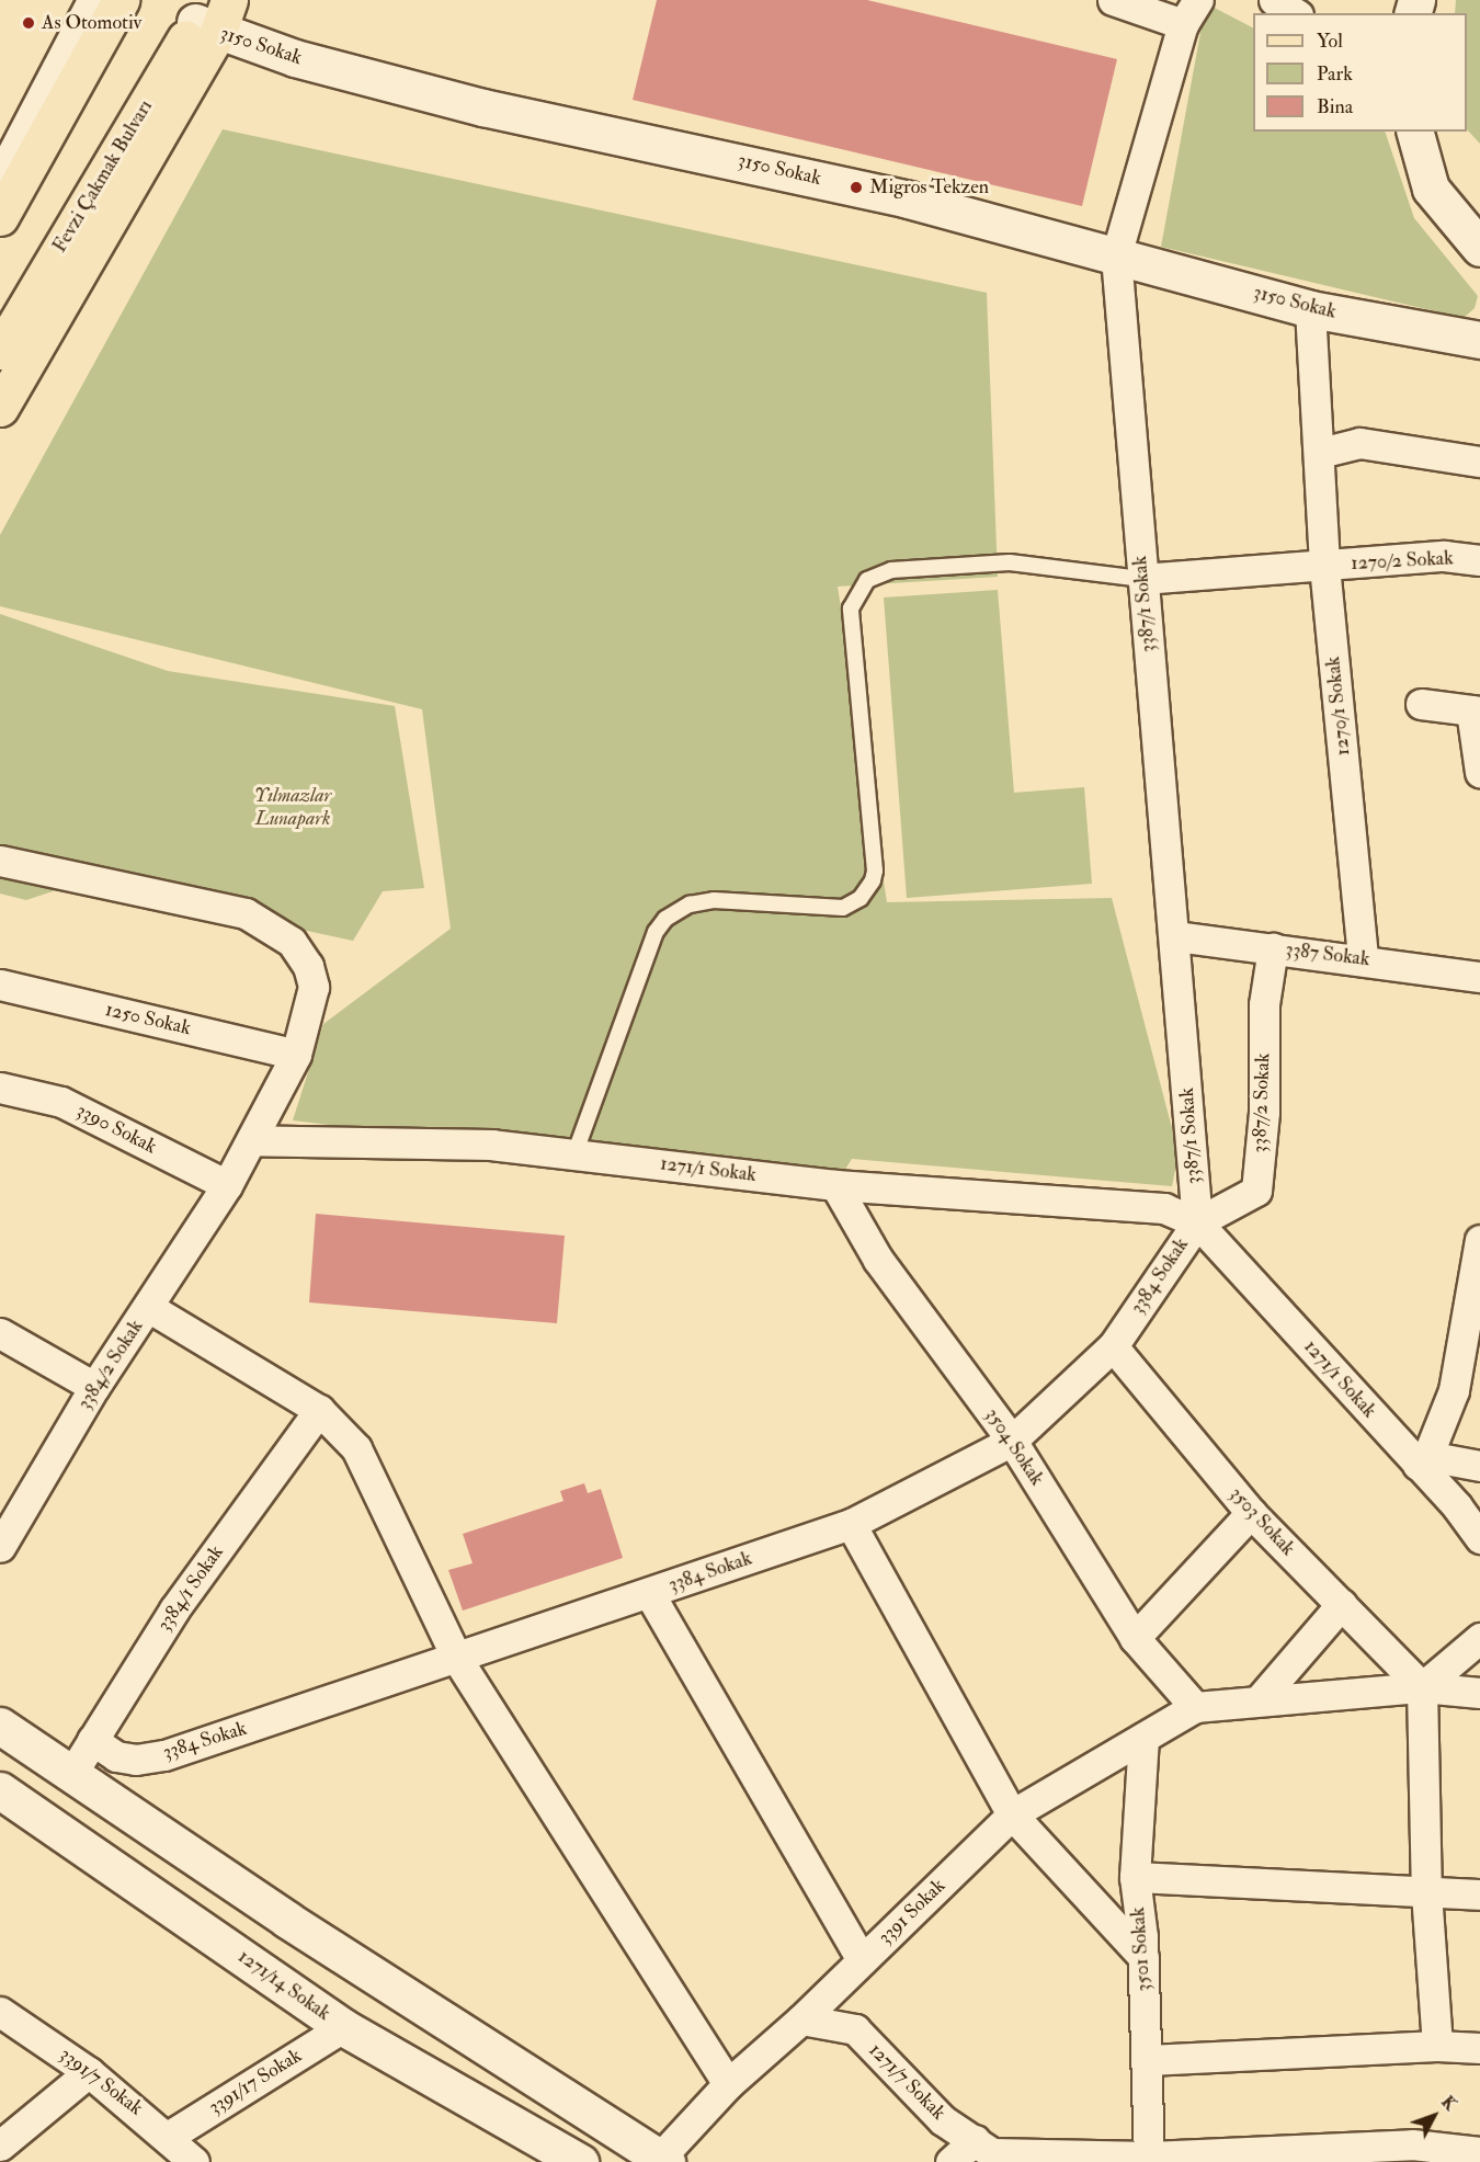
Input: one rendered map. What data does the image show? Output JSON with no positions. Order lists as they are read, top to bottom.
{
  "streets": {
    "main road": ["Fevzi Çakmak Bulvarı"],
    "street": [
      "3150 Sokak",
      "1270/2 Sokak",
      "3387/1 Sokak",
      "1270/1 Sokak",
      "3387 Sokak",
      "1250 Sokak",
      "3387/2 Sokak",
      "3390 Sokak",
      "1271/1 Sokak",
      "3384 Sokak",
      "3384/2 Sokak",
      "3504 Sokak",
      "3503 Sokak",
      "3384/1 Sokak",
      "3391 Sokak",
      "3501 Sokak",
      "1271/14 Sokak",
      "3391/7 Sokak",
      "3391/17 Sokak",
      "1271/7 Sokak"
    ]
  },
  "crossings": [
    ["3150 Sokak", "Fevzi Çakmak Bulvarı"],
    ["3150 Sokak", "3387/1 Sokak"],
    ["3150 Sokak", "1270/1 Sokak"],
    ["1270/2 Sokak", "3387/1 Sokak"],
    ["1270/2 Sokak", "1270/1 Sokak"],
    ["3387/1 Sokak", "3387 Sokak"],
    ["3387/1 Sokak", "3387/2 Sokak"],
    ["3387/1 Sokak", "1271/1 Sokak"],
    ["3387/1 Sokak", "3384 Sokak"],
    ["1270/1 Sokak", "3387 Sokak"],
    ["3387 Sokak", "3387/2 Sokak"],
    ["1250 Sokak", "3384/2 Sokak"],
    ["3387/2 Sokak", "1271/1 Sokak"],
    ["3387/2 Sokak", "3384 Sokak"],
    ["3390 Sokak", "3384/2 Sokak"],
    ["1271/1 Sokak", "3384 Sokak"],
    ["1271/1 Sokak", "3384/2 Sokak"],
    ["1271/1 Sokak", "3504 Sokak"],
    ["3384 Sokak", "3504 Sokak"],
    ["3384 Sokak", "3503 Sokak"],
    ["3384 Sokak", "3384/1 Sokak"],
    ["3504 Sokak", "3391 Sokak"],
    ["3391 Sokak", "3501 Sokak"],
    ["3391 Sokak", "1271/7 Sokak"],
    ["3501 Sokak", "1271/7 Sokak"],
    ["1271/14 Sokak", "3391/17 Sokak"],
    ["3391/7 Sokak", "3391/17 Sokak"]
  ],
  "parks": ["Yılmazlar Lunapark"],
  "places": ["As Otomotiv", "Migros Tekzen"],
  "legend": ["Yol", "Park", "Bina"],
  "north": "top right"
}
